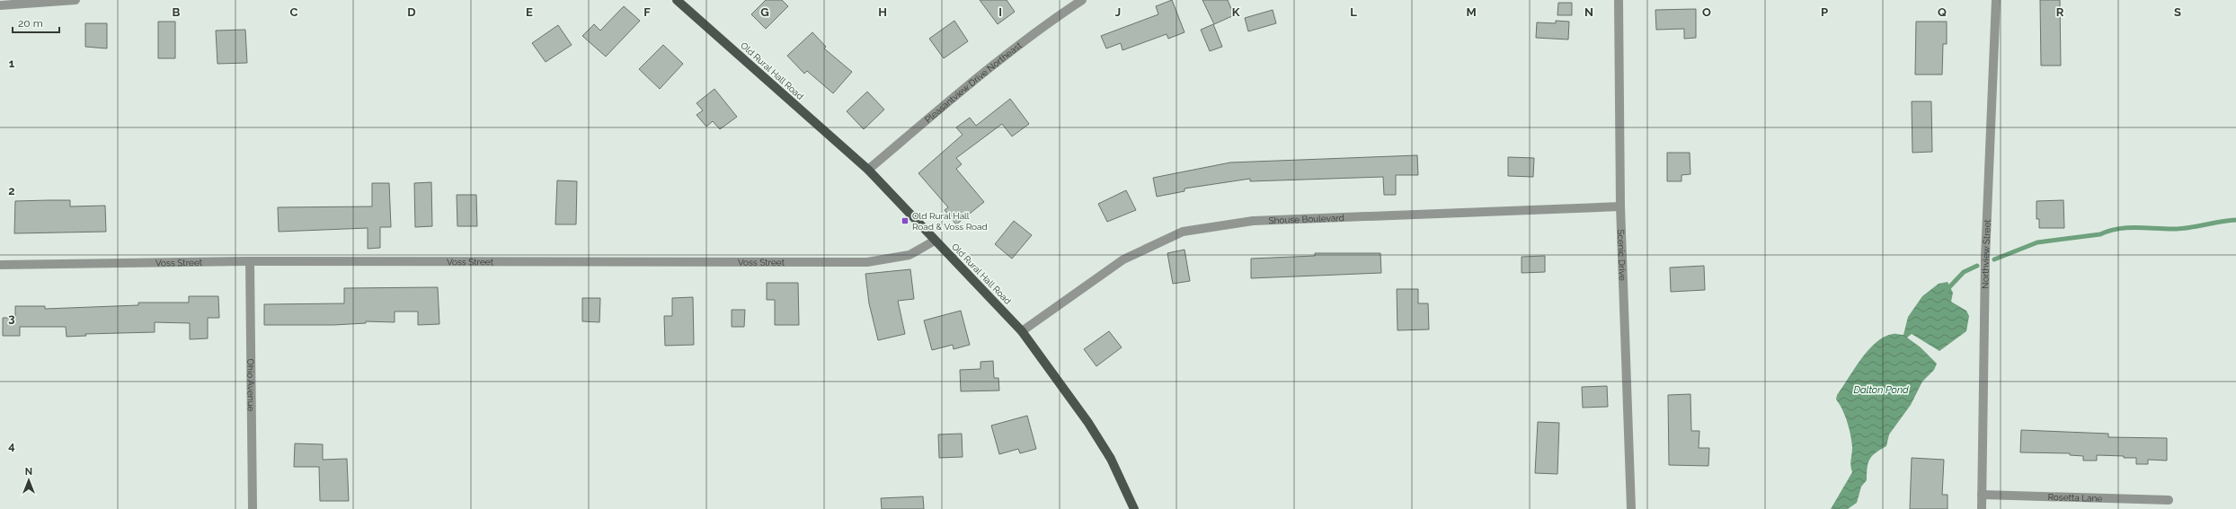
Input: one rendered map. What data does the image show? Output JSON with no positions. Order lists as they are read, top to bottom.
{
  "streets": {
    "main road": ["Old Rural Hall Road"],
    "street": [
      "Pleasantview Drive Northeast",
      "Shouse Boulevard",
      "Northview Street",
      "Scenic Drive",
      "Voss Street",
      "Ohio Avenue",
      "Rosetta Lane"
    ]
  },
  "crossings": [
    ["Old Rural Hall Road", "Pleasantview Drive Northeast"],
    ["Old Rural Hall Road", "Shouse Boulevard"],
    ["Old Rural Hall Road", "Voss Street"],
    ["Shouse Boulevard", "Scenic Drive"],
    ["Northview Street", "Rosetta Lane"],
    ["Voss Street", "Ohio Avenue"]
  ],
  "water": ["Dalton Pond"],
  "places": {
    "transit": ["Old Rural Hall Road & Voss Road"]
  },
  "scale_bar": "20 m",
  "north": "top",
  "grid": {
    "columns": [
      "B",
      "C",
      "D",
      "E",
      "F",
      "G",
      "H",
      "I",
      "J",
      "K",
      "L",
      "M",
      "N",
      "O",
      "P",
      "Q",
      "R",
      "S"
    ],
    "rows": [
      "1",
      "2",
      "3",
      "4"
    ]
  }
}
